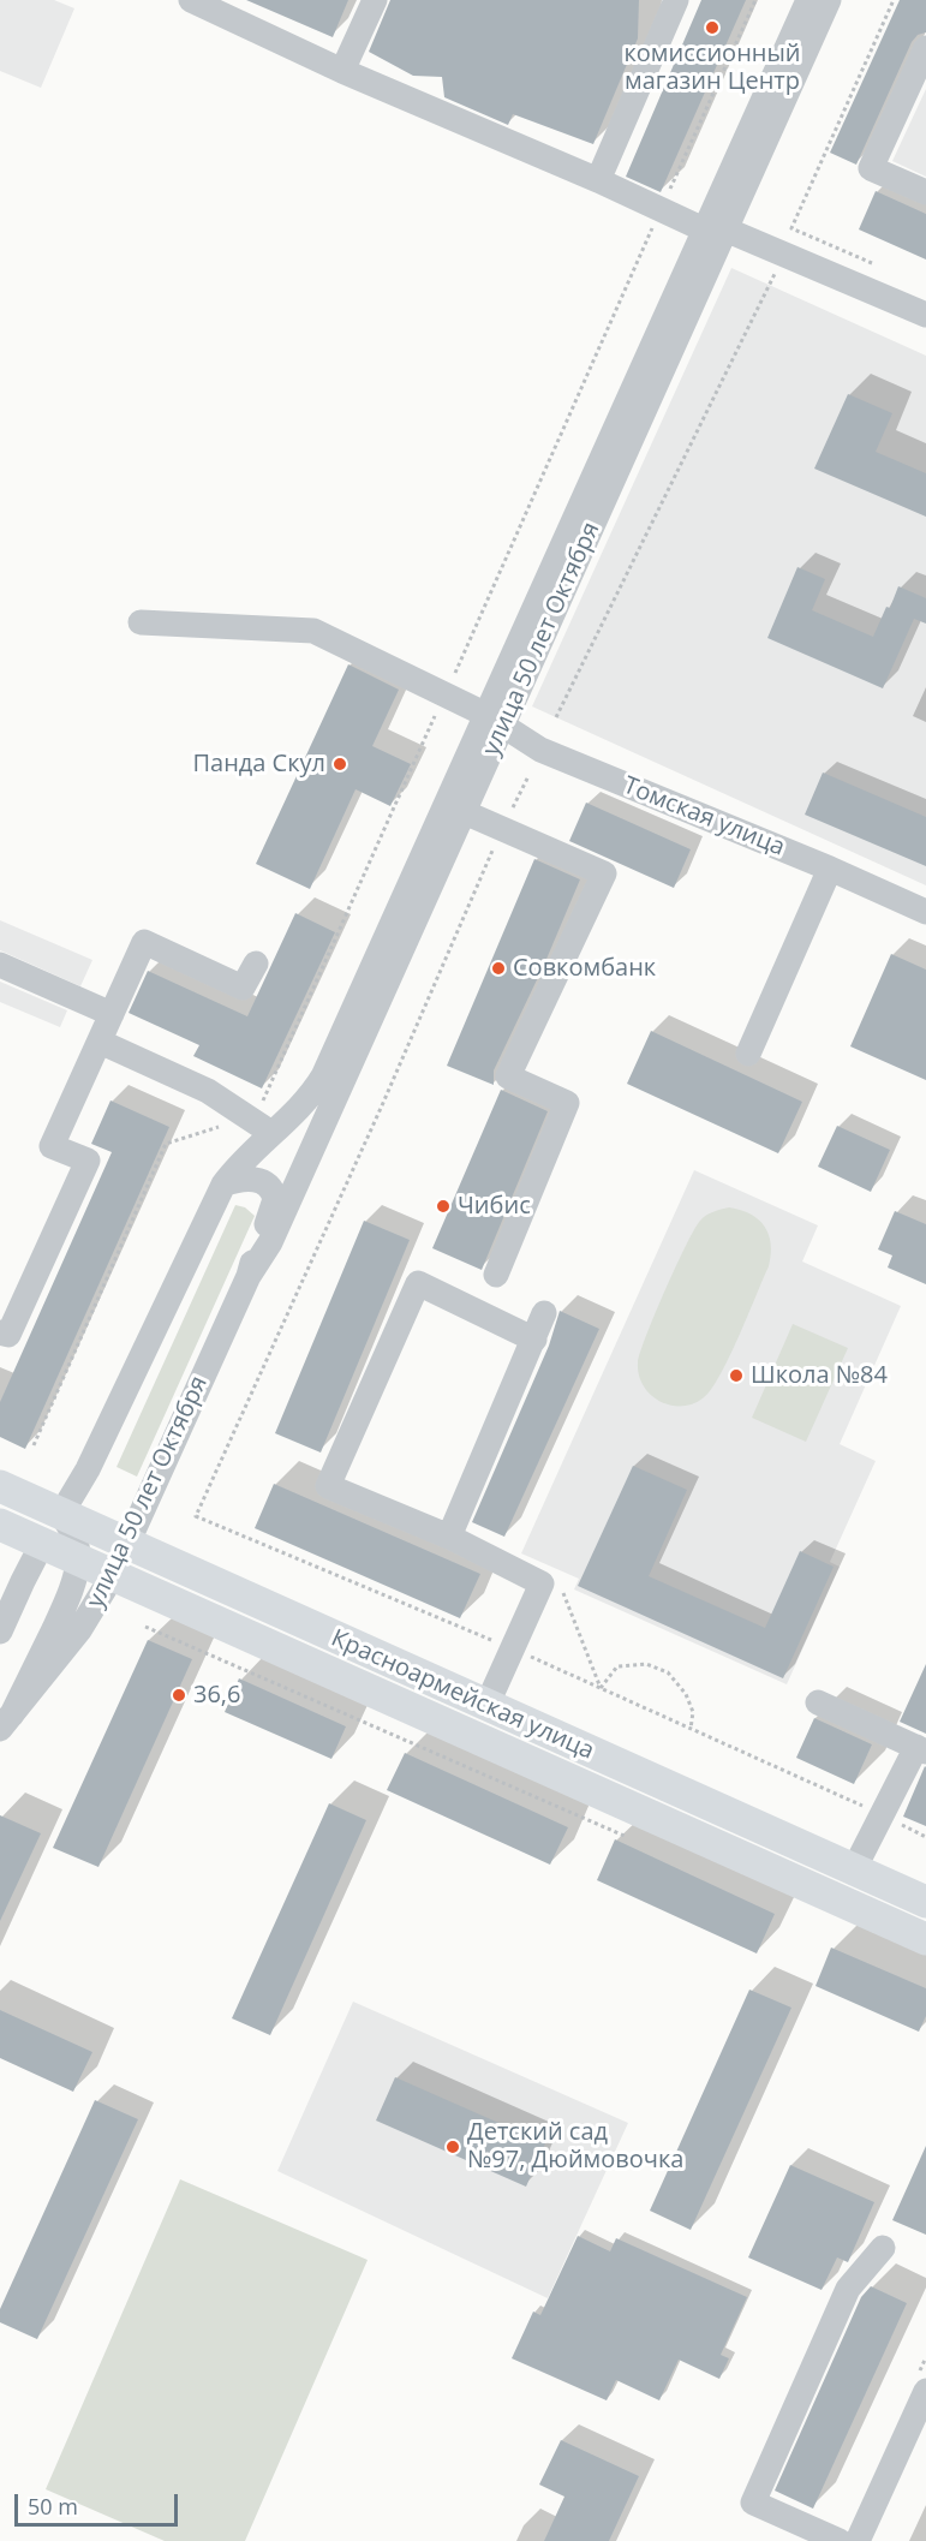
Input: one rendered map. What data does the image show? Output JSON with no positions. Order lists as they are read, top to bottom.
{
  "streets": {
    "main road": ["улица 50 лет Октября", "Красноармейская улица"],
    "street": ["Томская улица"]
  },
  "crossings": [
    ["улица 50 лет Октября", "Томская улица"],
    ["улица 50 лет Октября", "Красноармейская улица"]
  ],
  "places": [
    "комиссионный магазин Центр",
    "Панда Скул",
    "Совкомбанк",
    "Чибис",
    "Школа №84",
    "36,6",
    "Детский сад №97, Дюймовочка"
  ],
  "scale_bar": "50 m"
}
